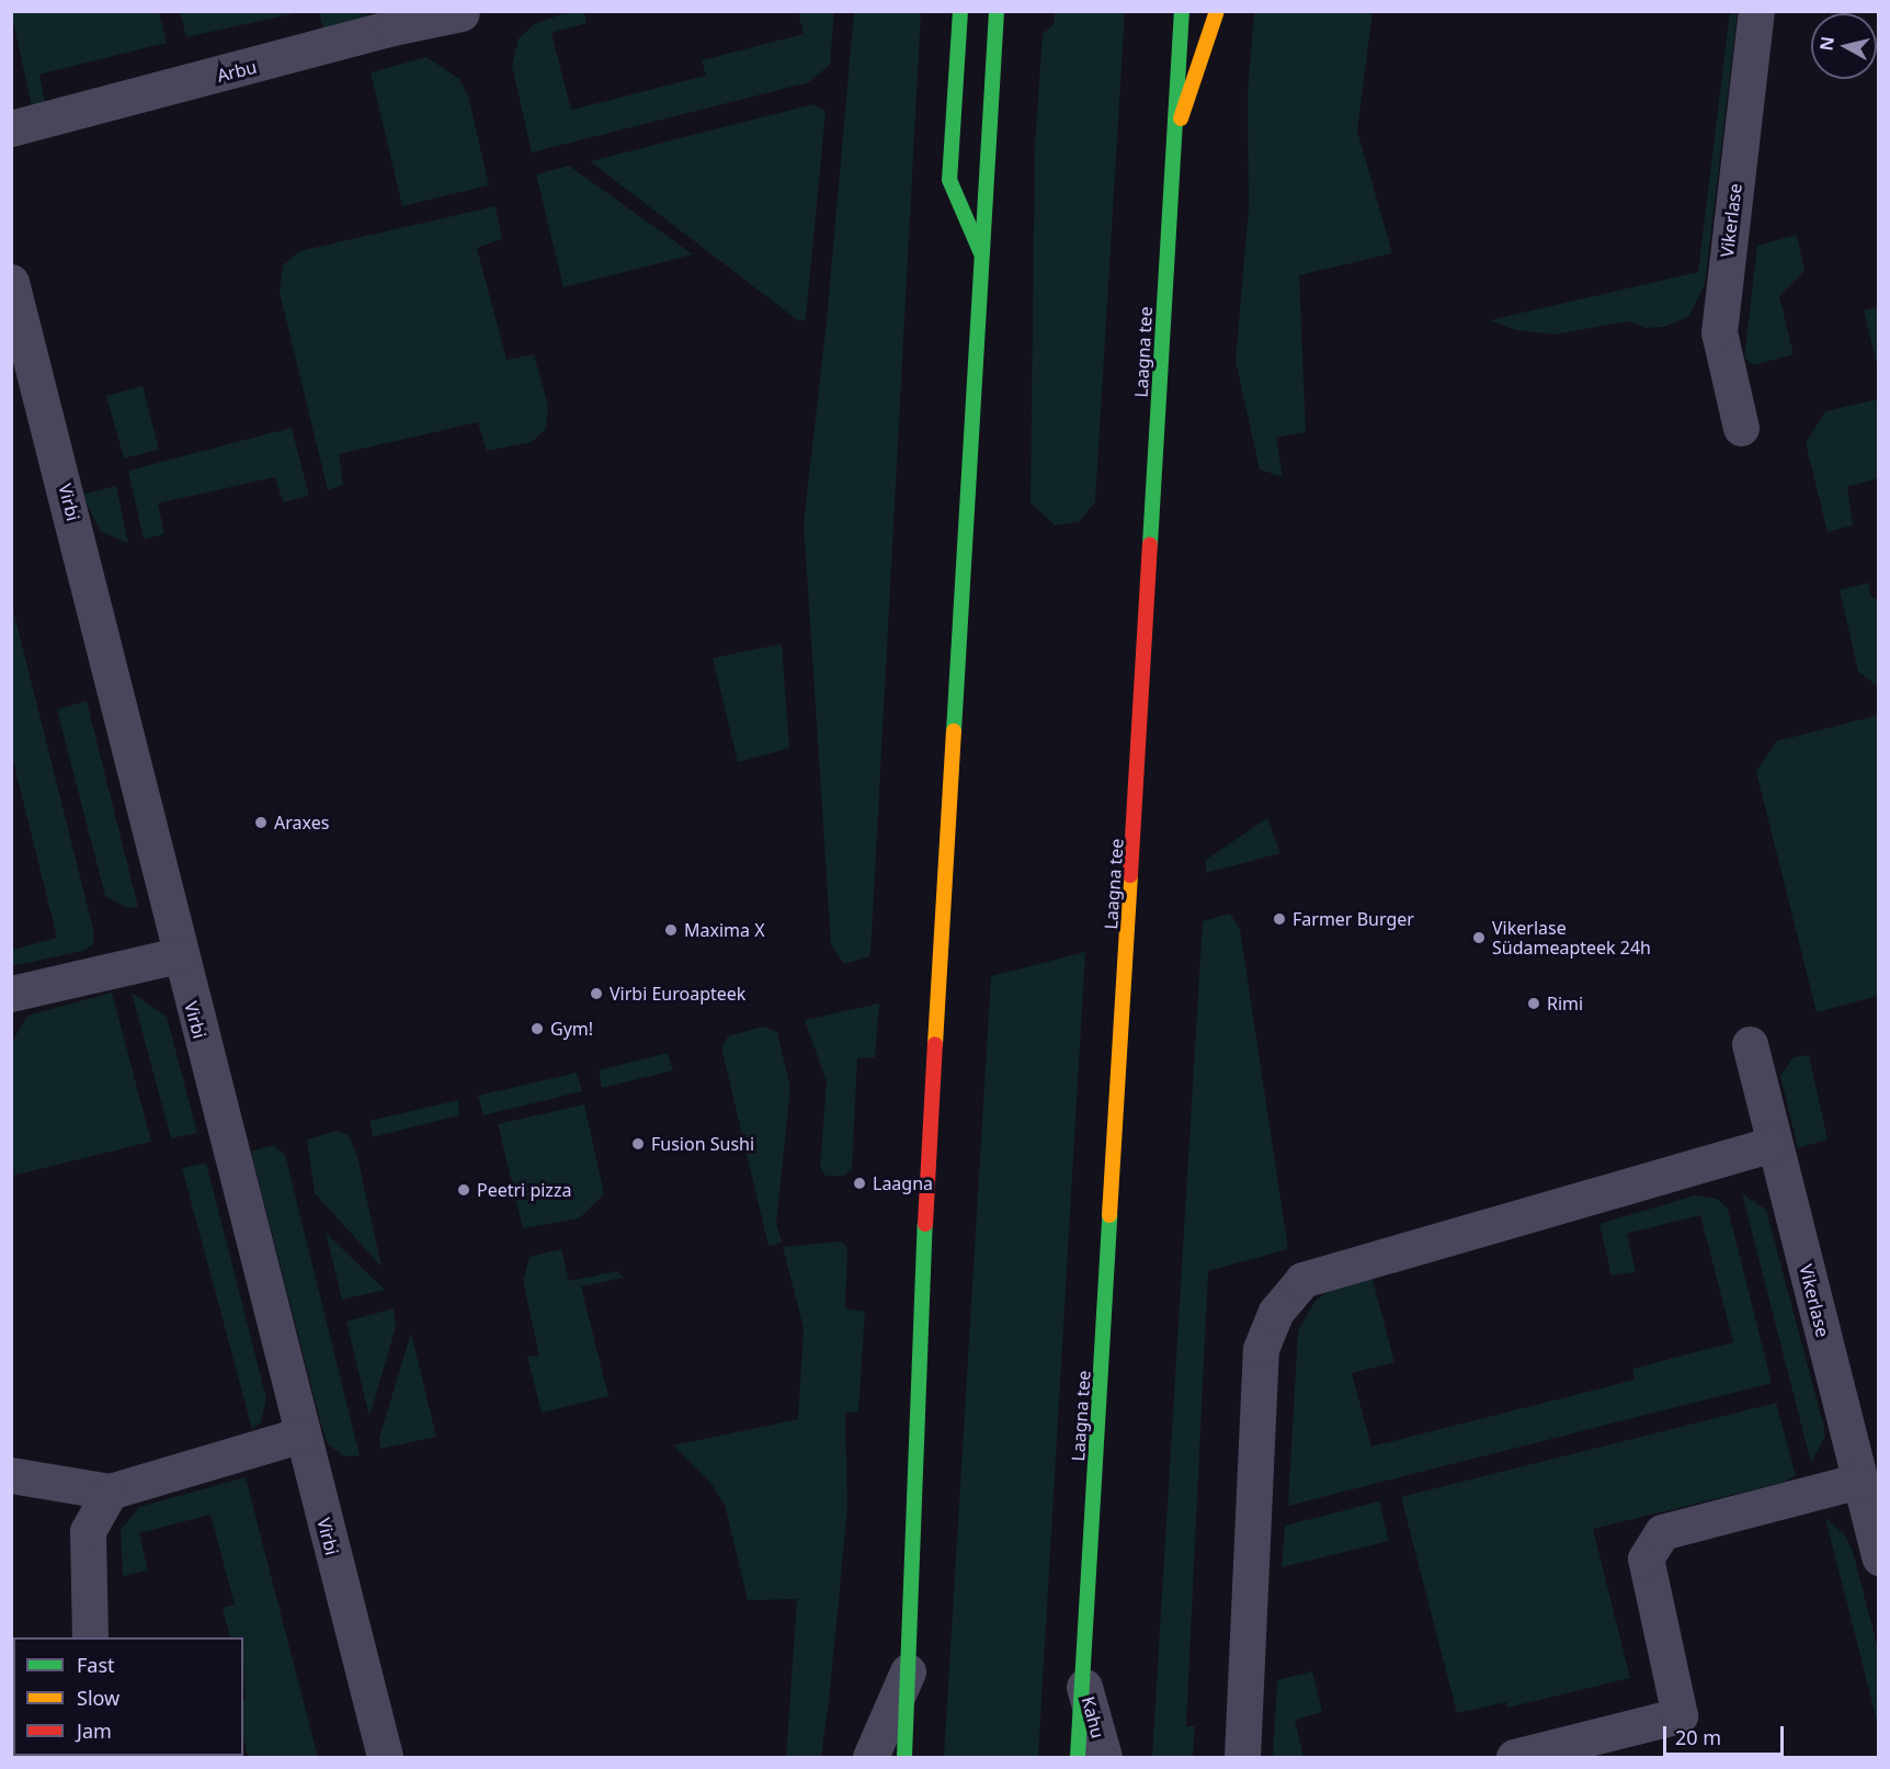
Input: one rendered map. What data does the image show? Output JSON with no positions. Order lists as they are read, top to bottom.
{
  "streets": {
    "main road": ["Laagna tee"],
    "street": [
      "Arbu",
      "Vikerlase",
      "Virbi",
      "Kahu"
    ]
  },
  "crossings": [
    ["Laagna tee", "Kahu"]
  ],
  "places": [
    "Araxes",
    "Farmer Burger",
    "Maxima X",
    "Vikerlase Südameapteek 24h",
    "Virbi Euroapteek",
    "Rimi",
    "Gym!",
    "Fusion Sushi",
    "Laagna",
    "Peetri pizza"
  ],
  "legend": ["Fast", "Slow", "Jam"],
  "scale_bar": "20 m",
  "north": "left"
}
